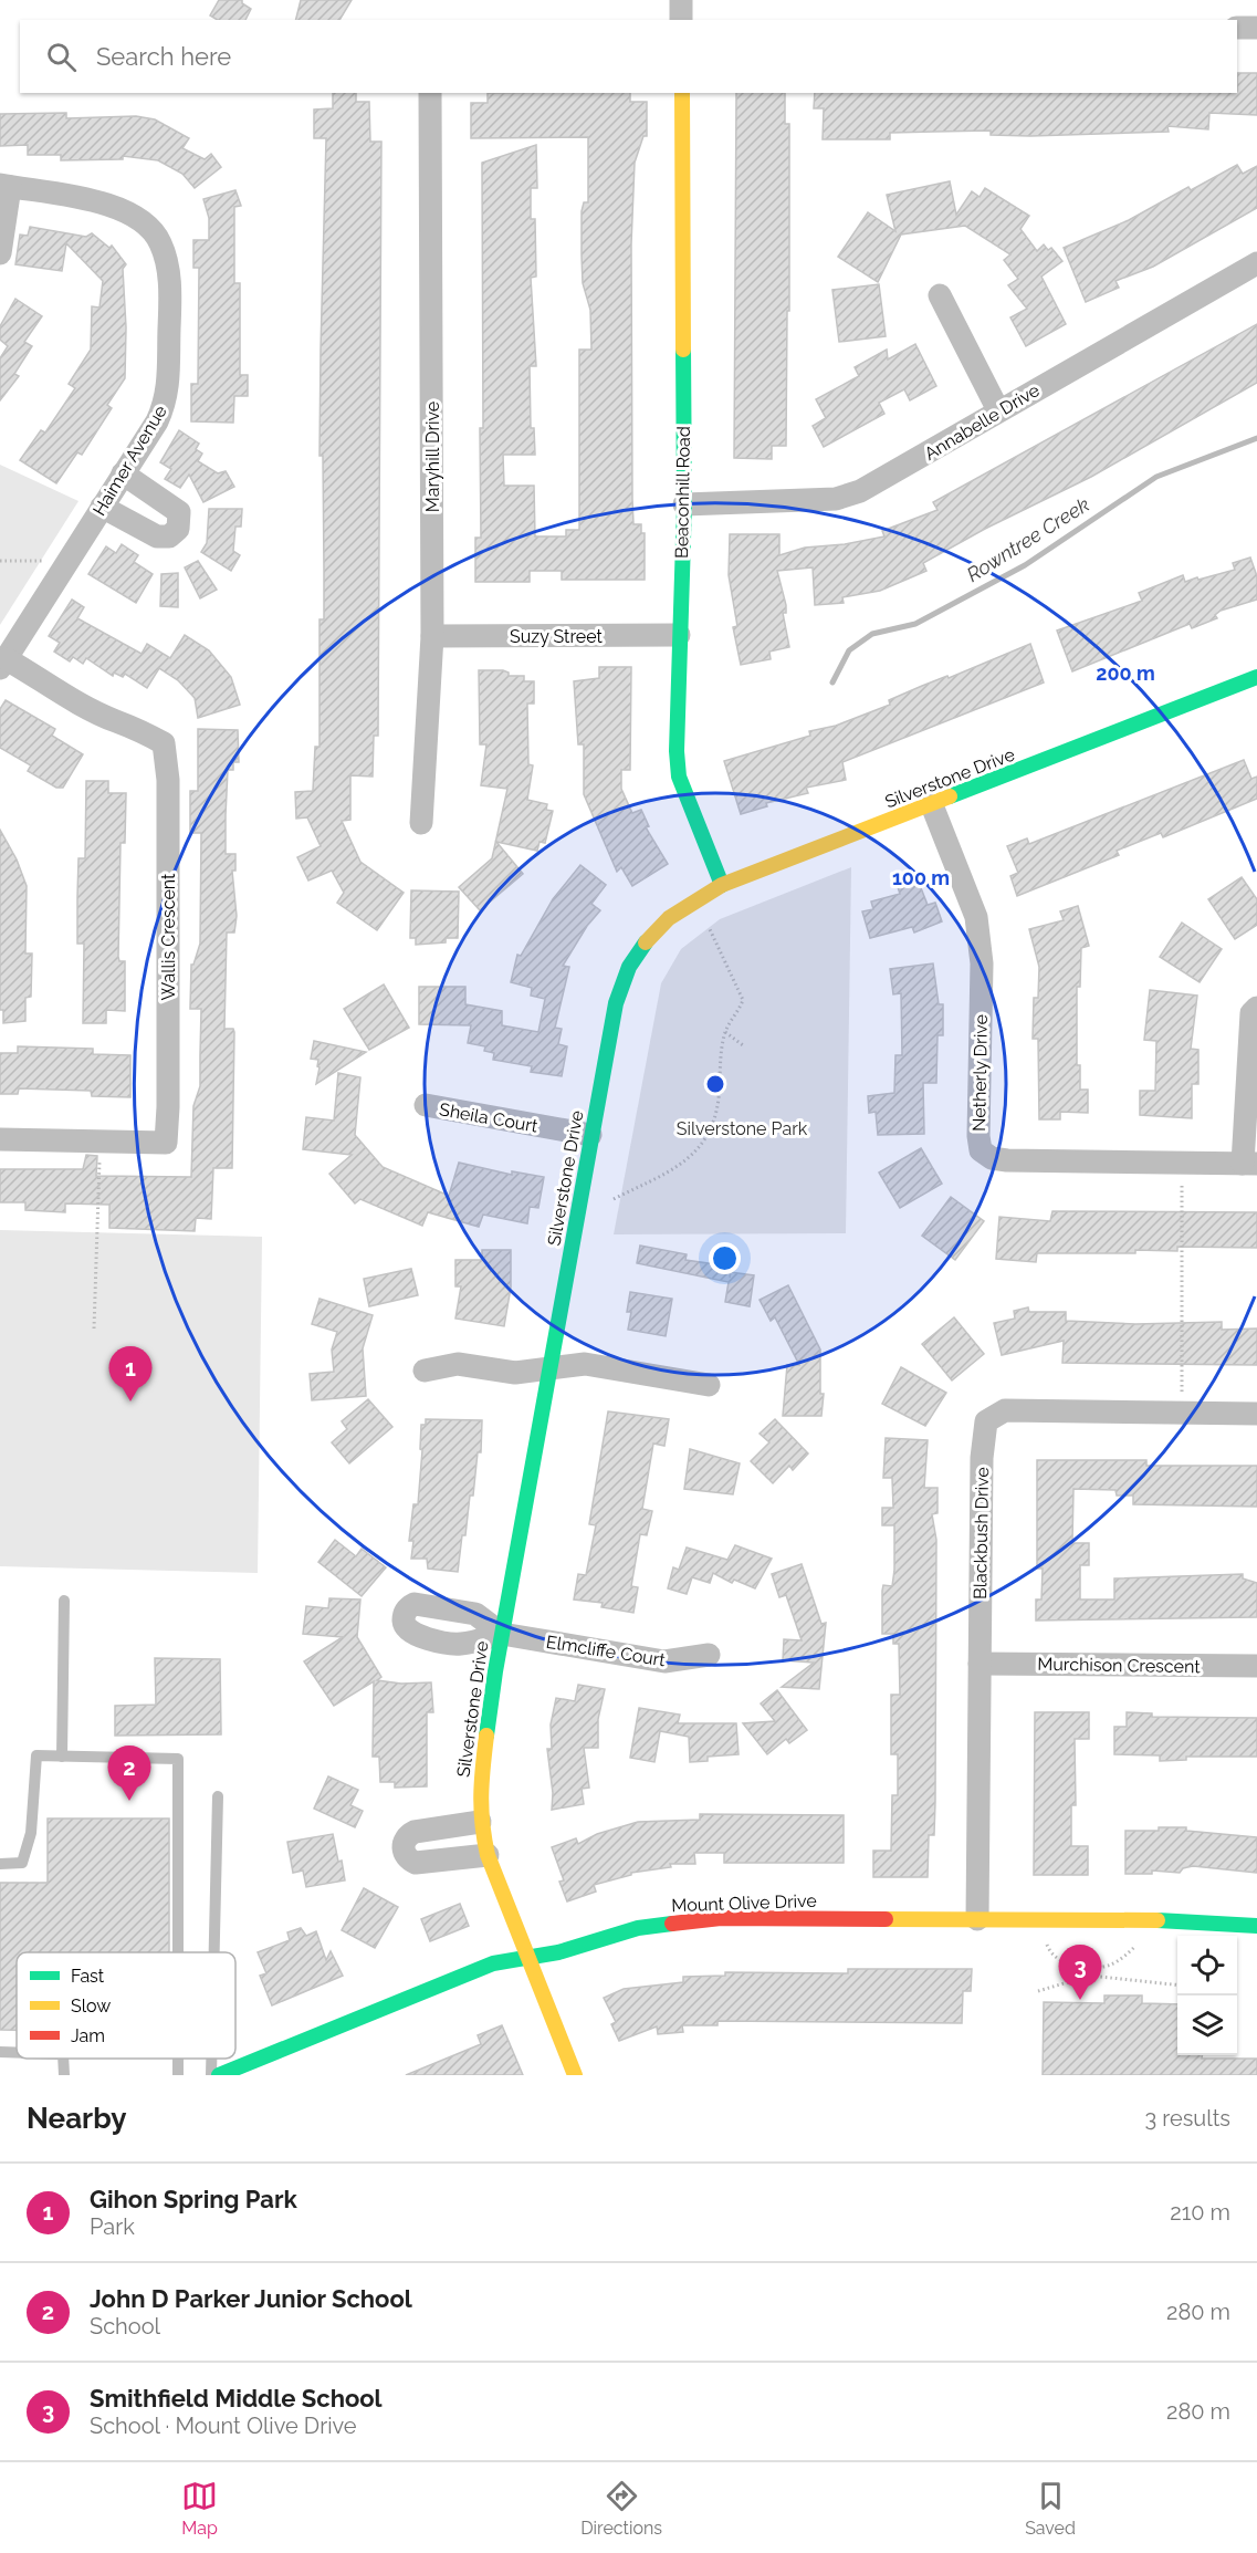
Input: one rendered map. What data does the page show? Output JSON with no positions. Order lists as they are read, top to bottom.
{
  "streets": {
    "street": [
      "Annabelle Drive",
      "Maryhill Drive",
      "Haimer Avenue",
      "Beaconhill Road",
      "Suzy Street",
      "Silverstone Drive",
      "Wallis Crescent",
      "Netherly Drive",
      "Sheila Court",
      "Blackbush Drive",
      "Elmcliffe Court",
      "Murchison Crescent",
      "Mount Olive Drive"
    ]
  },
  "crossings": [
    ["Annabelle Drive", "Beaconhill Road"],
    ["Maryhill Drive", "Suzy Street"],
    ["Haimer Avenue", "Wallis Crescent"],
    ["Beaconhill Road", "Suzy Street"],
    ["Beaconhill Road", "Silverstone Drive"],
    ["Silverstone Drive", "Netherly Drive"],
    ["Silverstone Drive", "Sheila Court"],
    ["Silverstone Drive", "Elmcliffe Court"],
    ["Silverstone Drive", "Mount Olive Drive"],
    ["Blackbush Drive", "Murchison Crescent"],
    ["Blackbush Drive", "Mount Olive Drive"]
  ],
  "water": ["Rowntree Creek"],
  "parks": ["Silverstone Park"],
  "legend": ["Fast", "Slow", "Jam"],
  "page": {
    "search": "Search here",
    "pins": ["1", "2", "3"],
    "heading": ["Nearby", "3 results"],
    "list": [
      {
        "mark": "1",
        "name": "Gihon Spring Park",
        "note": "Park",
        "value": "210 m"
      },
      {
        "mark": "2",
        "name": "John D Parker Junior School",
        "note": "School",
        "value": "280 m"
      },
      {
        "mark": "3",
        "name": "Smithfield Middle School",
        "note": "School · Mount Olive Drive",
        "value": "280 m"
      }
    ],
    "nav": ["Map", "Directions", "Saved"]
  },
  "rings": ["200 m", "100 m"]
}
